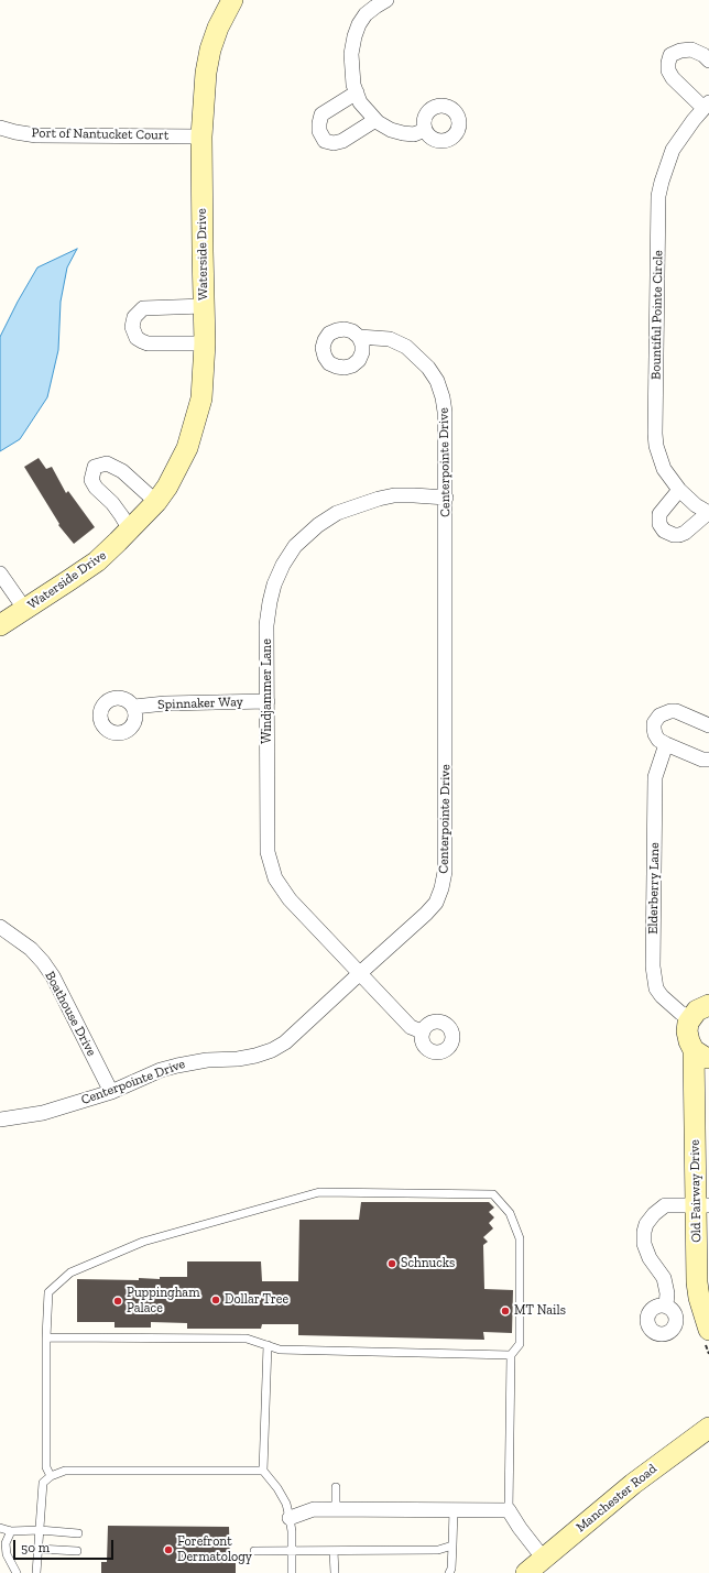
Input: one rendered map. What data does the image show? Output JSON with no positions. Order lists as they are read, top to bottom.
{
  "streets": {
    "street": [
      "Port of Nantucket Court",
      "Waterside Drive",
      "Bountiful Pointe Circle",
      "Centerpointe Drive",
      "Windjammer Lane",
      "Spinnaker Way",
      "Elderberry Lane",
      "Boathouse Drive",
      "Old Fairway Drive",
      "Manchester Road"
    ]
  },
  "crossings": [
    ["Port of Nantucket Court", "Waterside Drive"],
    ["Centerpointe Drive", "Windjammer Lane"],
    ["Centerpointe Drive", "Boathouse Drive"],
    ["Windjammer Lane", "Spinnaker Way"],
    ["Elderberry Lane", "Old Fairway Drive"]
  ],
  "places": [
    "Schnucks",
    "Dollar Tree",
    "Puppingham Palace",
    "MT Nails",
    "Forefront Dermatology"
  ],
  "scale_bar": "50 m"
}
